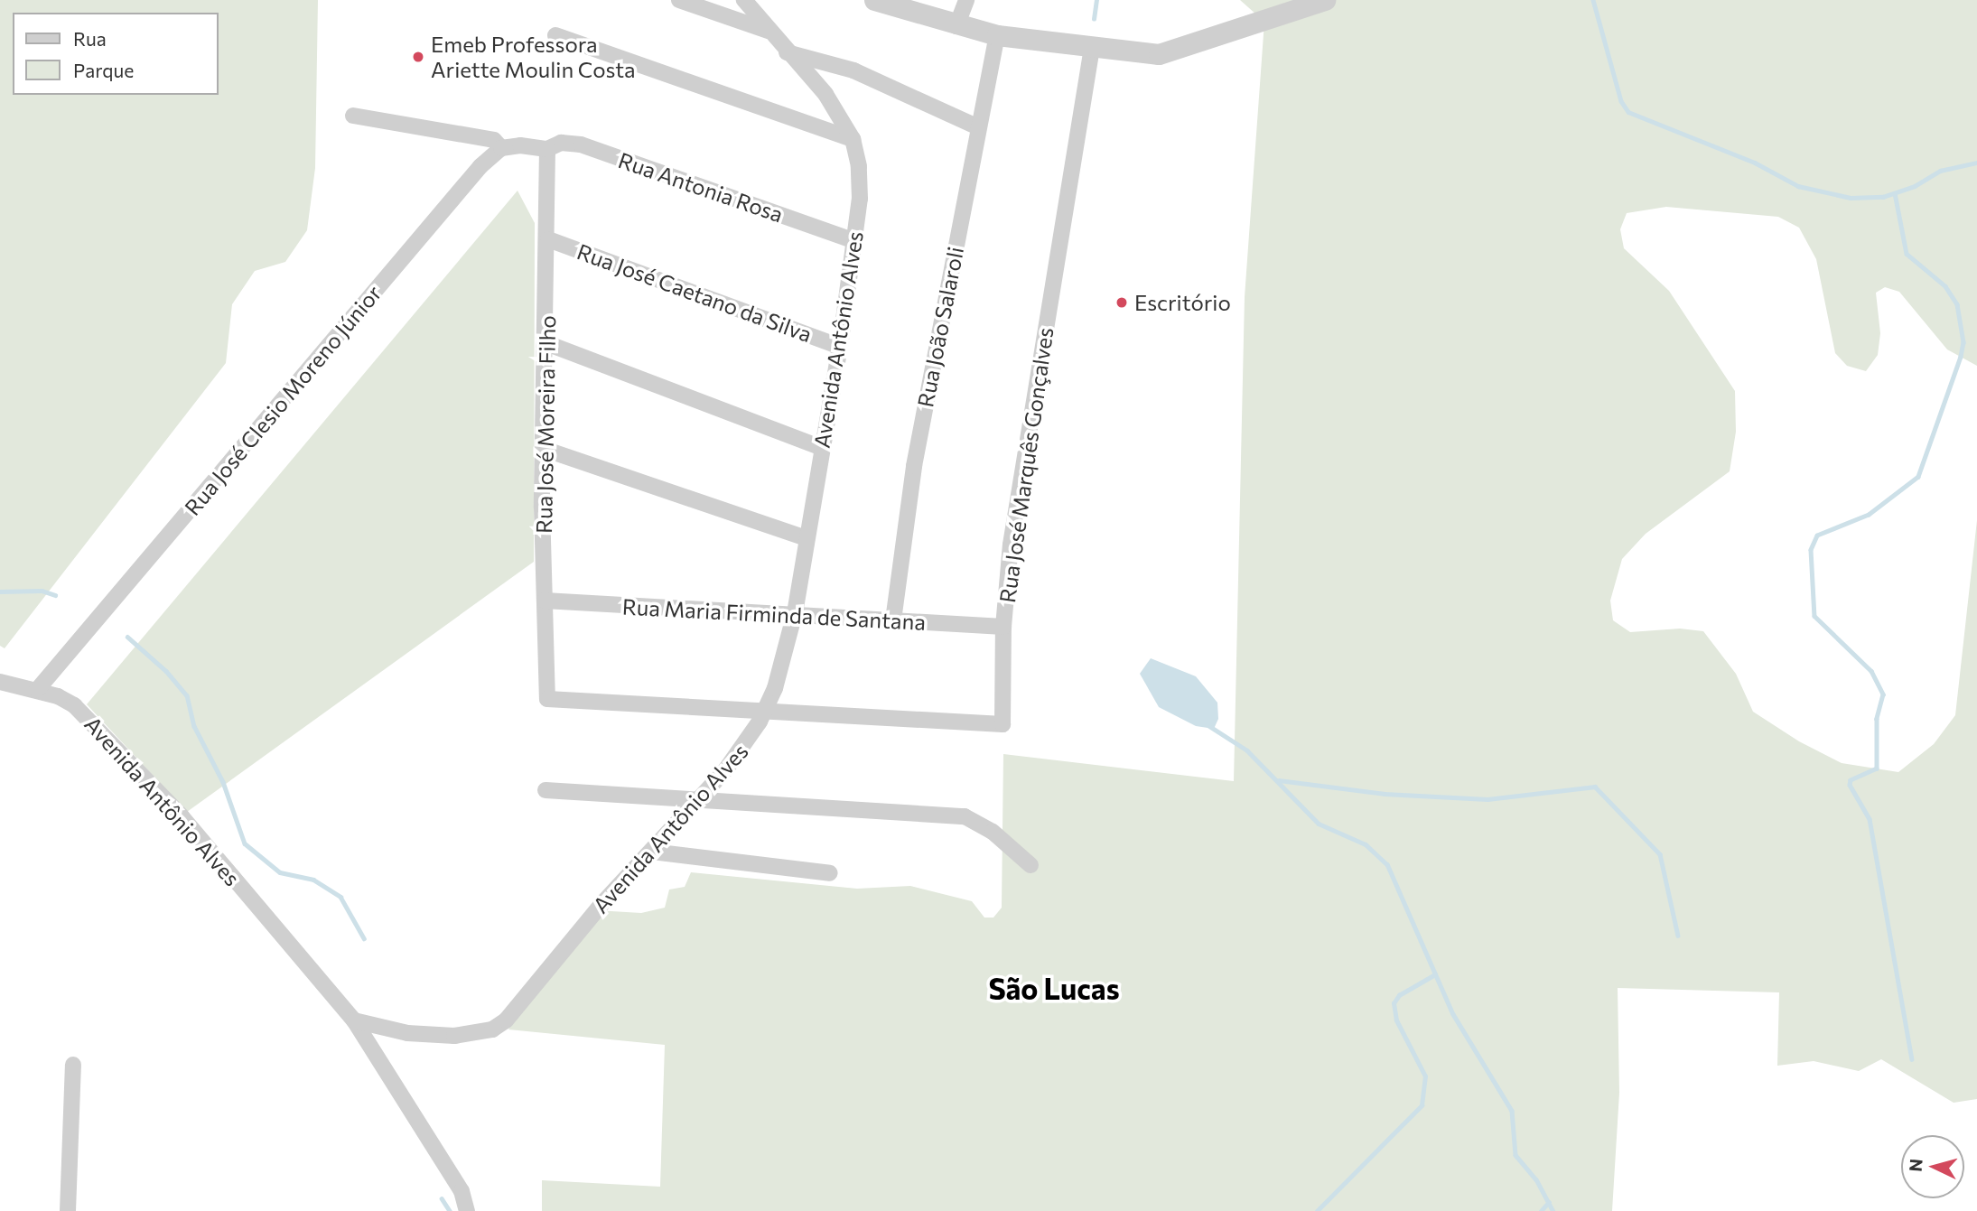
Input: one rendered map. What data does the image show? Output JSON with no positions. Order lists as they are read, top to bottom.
{
  "streets": {
    "street": [
      "Rua Antonia Rosa",
      "Rua José Caetano da Silva",
      "Rua João Salaroli",
      "Avenida Antônio Alves",
      "Rua José Clesio Moreno Júnior",
      "Rua José Moreira Filho",
      "Rua José Marquês Gonçalves",
      "Rua Maria Firminda de Santana"
    ]
  },
  "crossings": [
    ["Rua Antonia Rosa", "Avenida Antônio Alves"],
    ["Rua Antonia Rosa", "Rua José Moreira Filho"],
    ["Rua José Caetano da Silva", "Avenida Antônio Alves"],
    ["Rua José Caetano da Silva", "Rua José Moreira Filho"],
    ["Rua João Salaroli", "Rua Maria Firminda de Santana"],
    ["Avenida Antônio Alves", "Rua José Clesio Moreno Júnior"],
    ["Avenida Antônio Alves", "Rua José Moreira Filho"],
    ["Avenida Antônio Alves", "Rua José Marquês Gonçalves"],
    ["Avenida Antônio Alves", "Rua Maria Firminda de Santana"],
    ["Rua José Moreira Filho", "Rua José Marquês Gonçalves"],
    ["Rua José Moreira Filho", "Rua Maria Firminda de Santana"],
    ["Rua José Marquês Gonçalves", "Rua Maria Firminda de Santana"]
  ],
  "districts": ["São Lucas"],
  "places": ["Emeb Professora Ariette Moulin Costa", "Escritório"],
  "legend": ["Rua", "Parque"],
  "north": "left"
}
